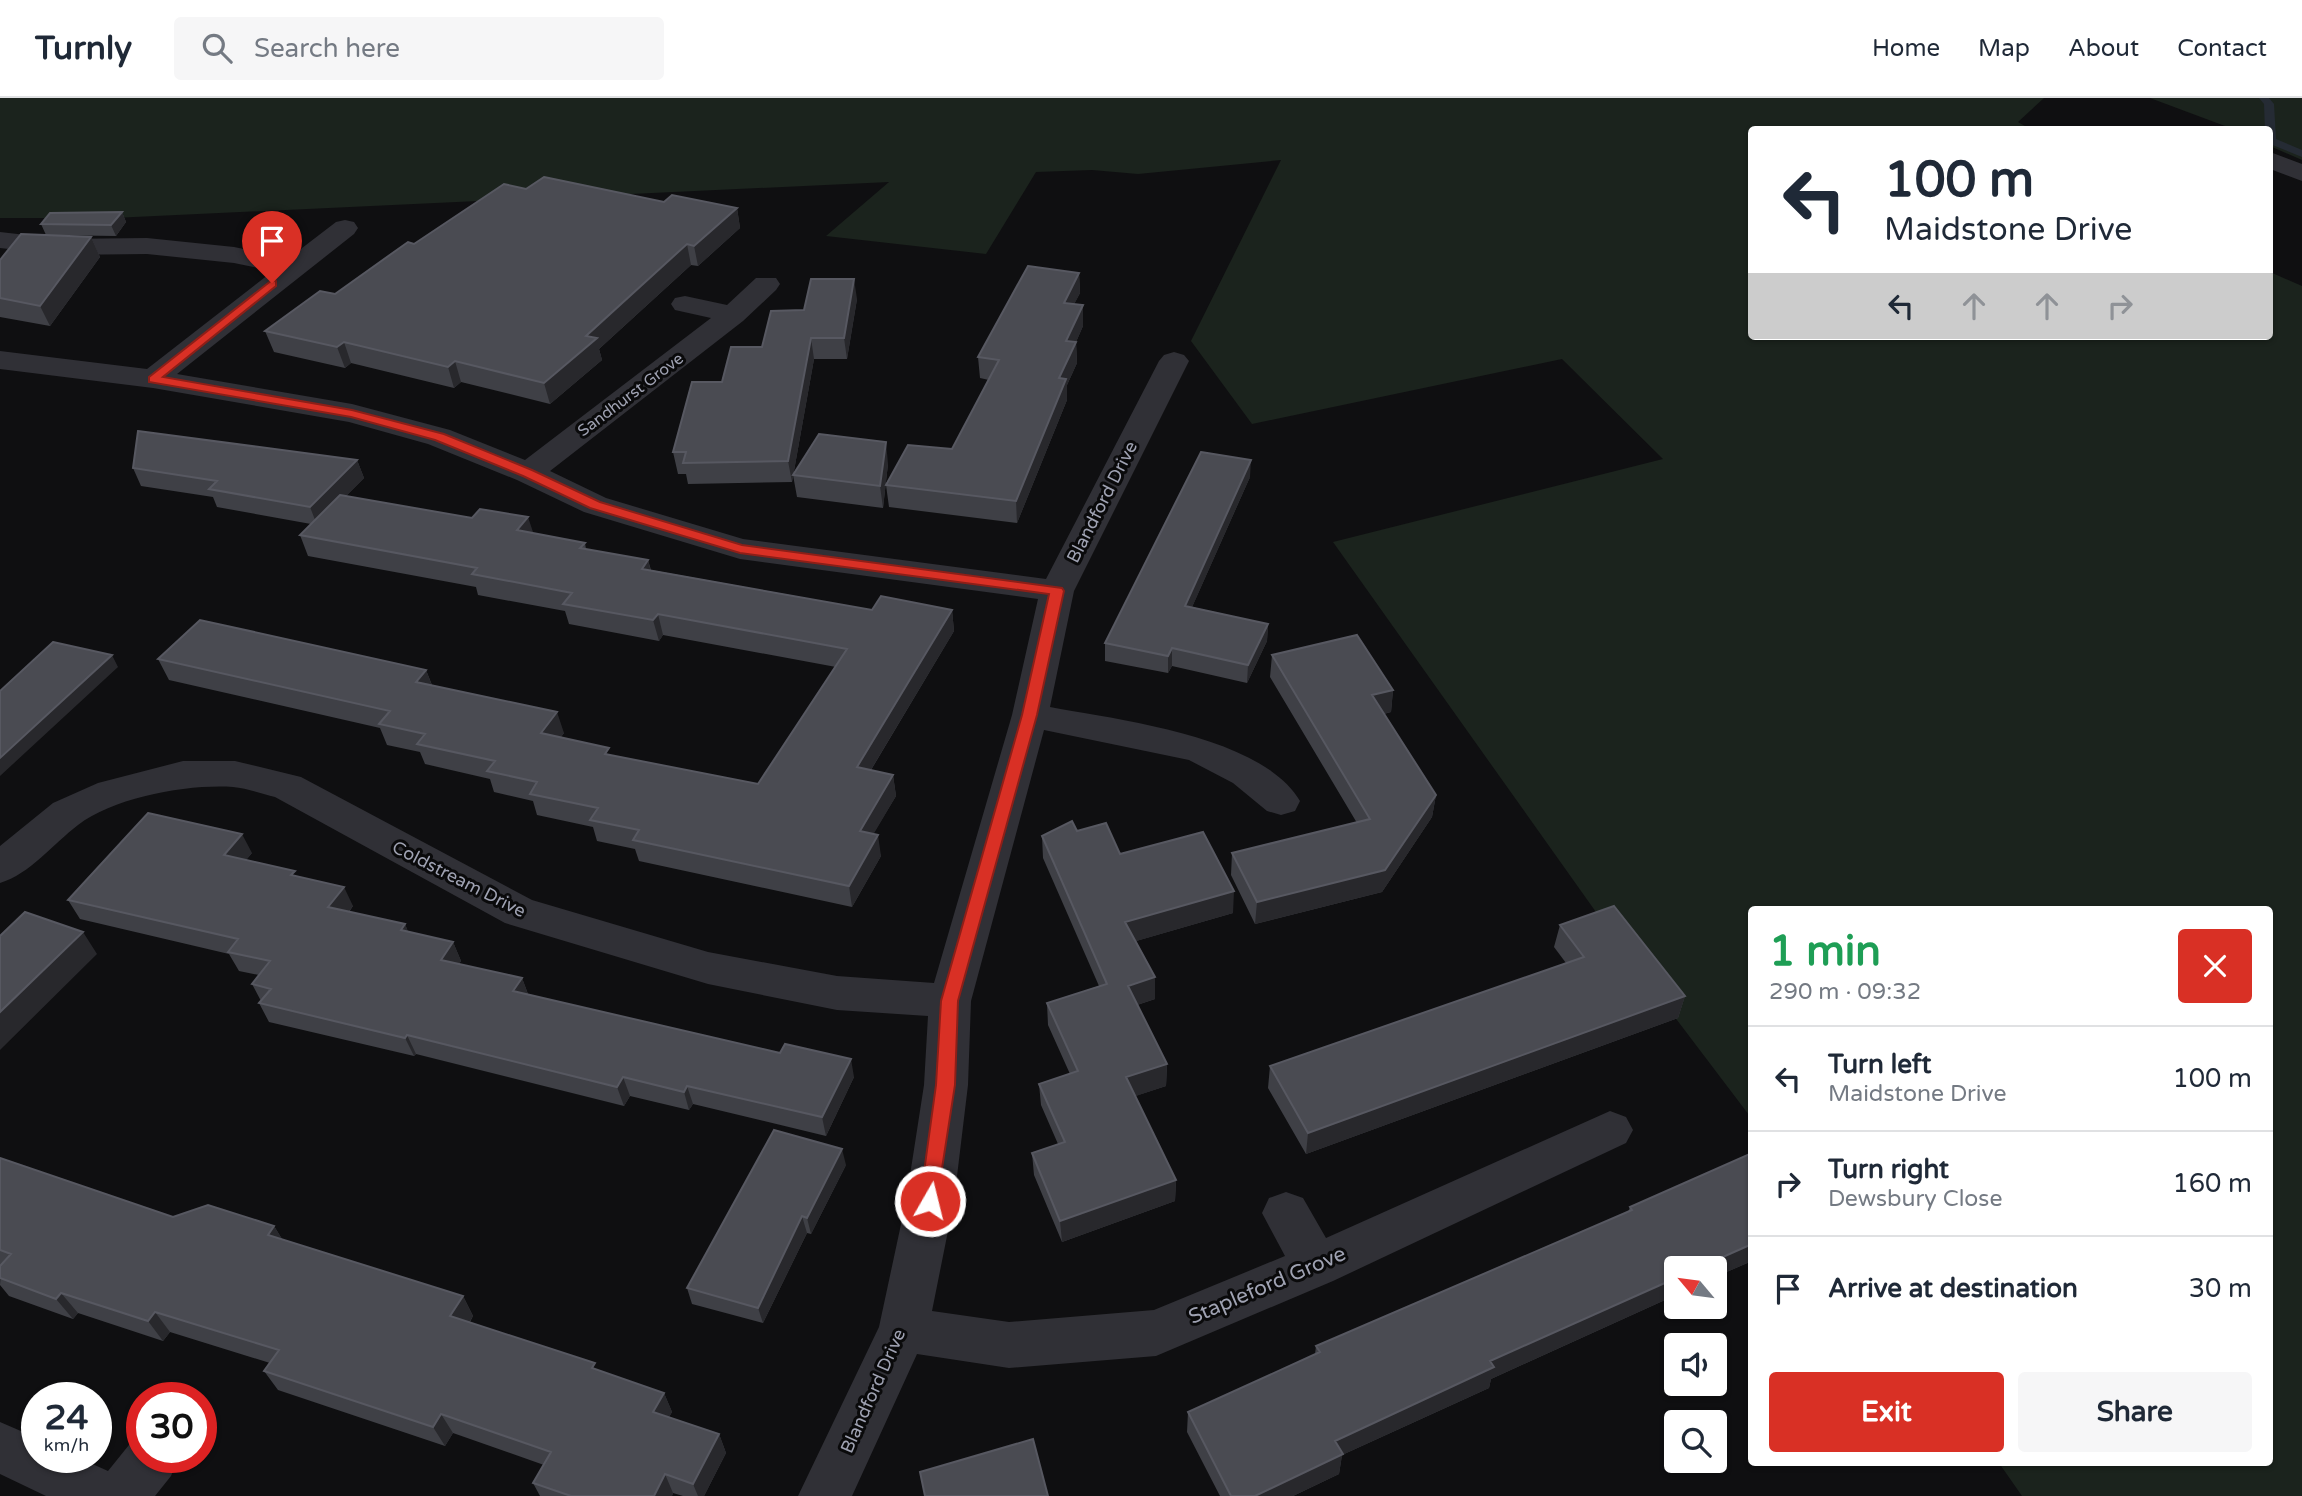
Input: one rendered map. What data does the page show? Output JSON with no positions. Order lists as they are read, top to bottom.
{
  "streets": {
    "street": [
      "Sandhurst Grove",
      "Blandford Drive",
      "Coldstream Drive",
      "Stapleford Grove"
    ]
  },
  "crossings": [
    ["Blandford Drive", "Coldstream Drive"],
    ["Blandford Drive", "Stapleford Grove"]
  ],
  "north": "top left",
  "page": {
    "header": "Turnly",
    "search": "Search here",
    "nav": [
      "Home",
      "Map",
      "About",
      "Contact"
    ],
    "turn": ["100 m", "Maidstone Drive"],
    "heading": ["1 min", "290 m · 09:32"],
    "list": [
      {
        "name": "Turn left",
        "note": "Maidstone Drive",
        "value": "100 m"
      },
      {
        "name": "Turn right",
        "note": "Dewsbury Close",
        "value": "160 m"
      },
      {
        "name": "Arrive at destination",
        "value": "30 m"
      }
    ],
    "buttons": ["Exit", "Share"],
    "speed": "24 km/h",
    "limit": "30"
  }
}
